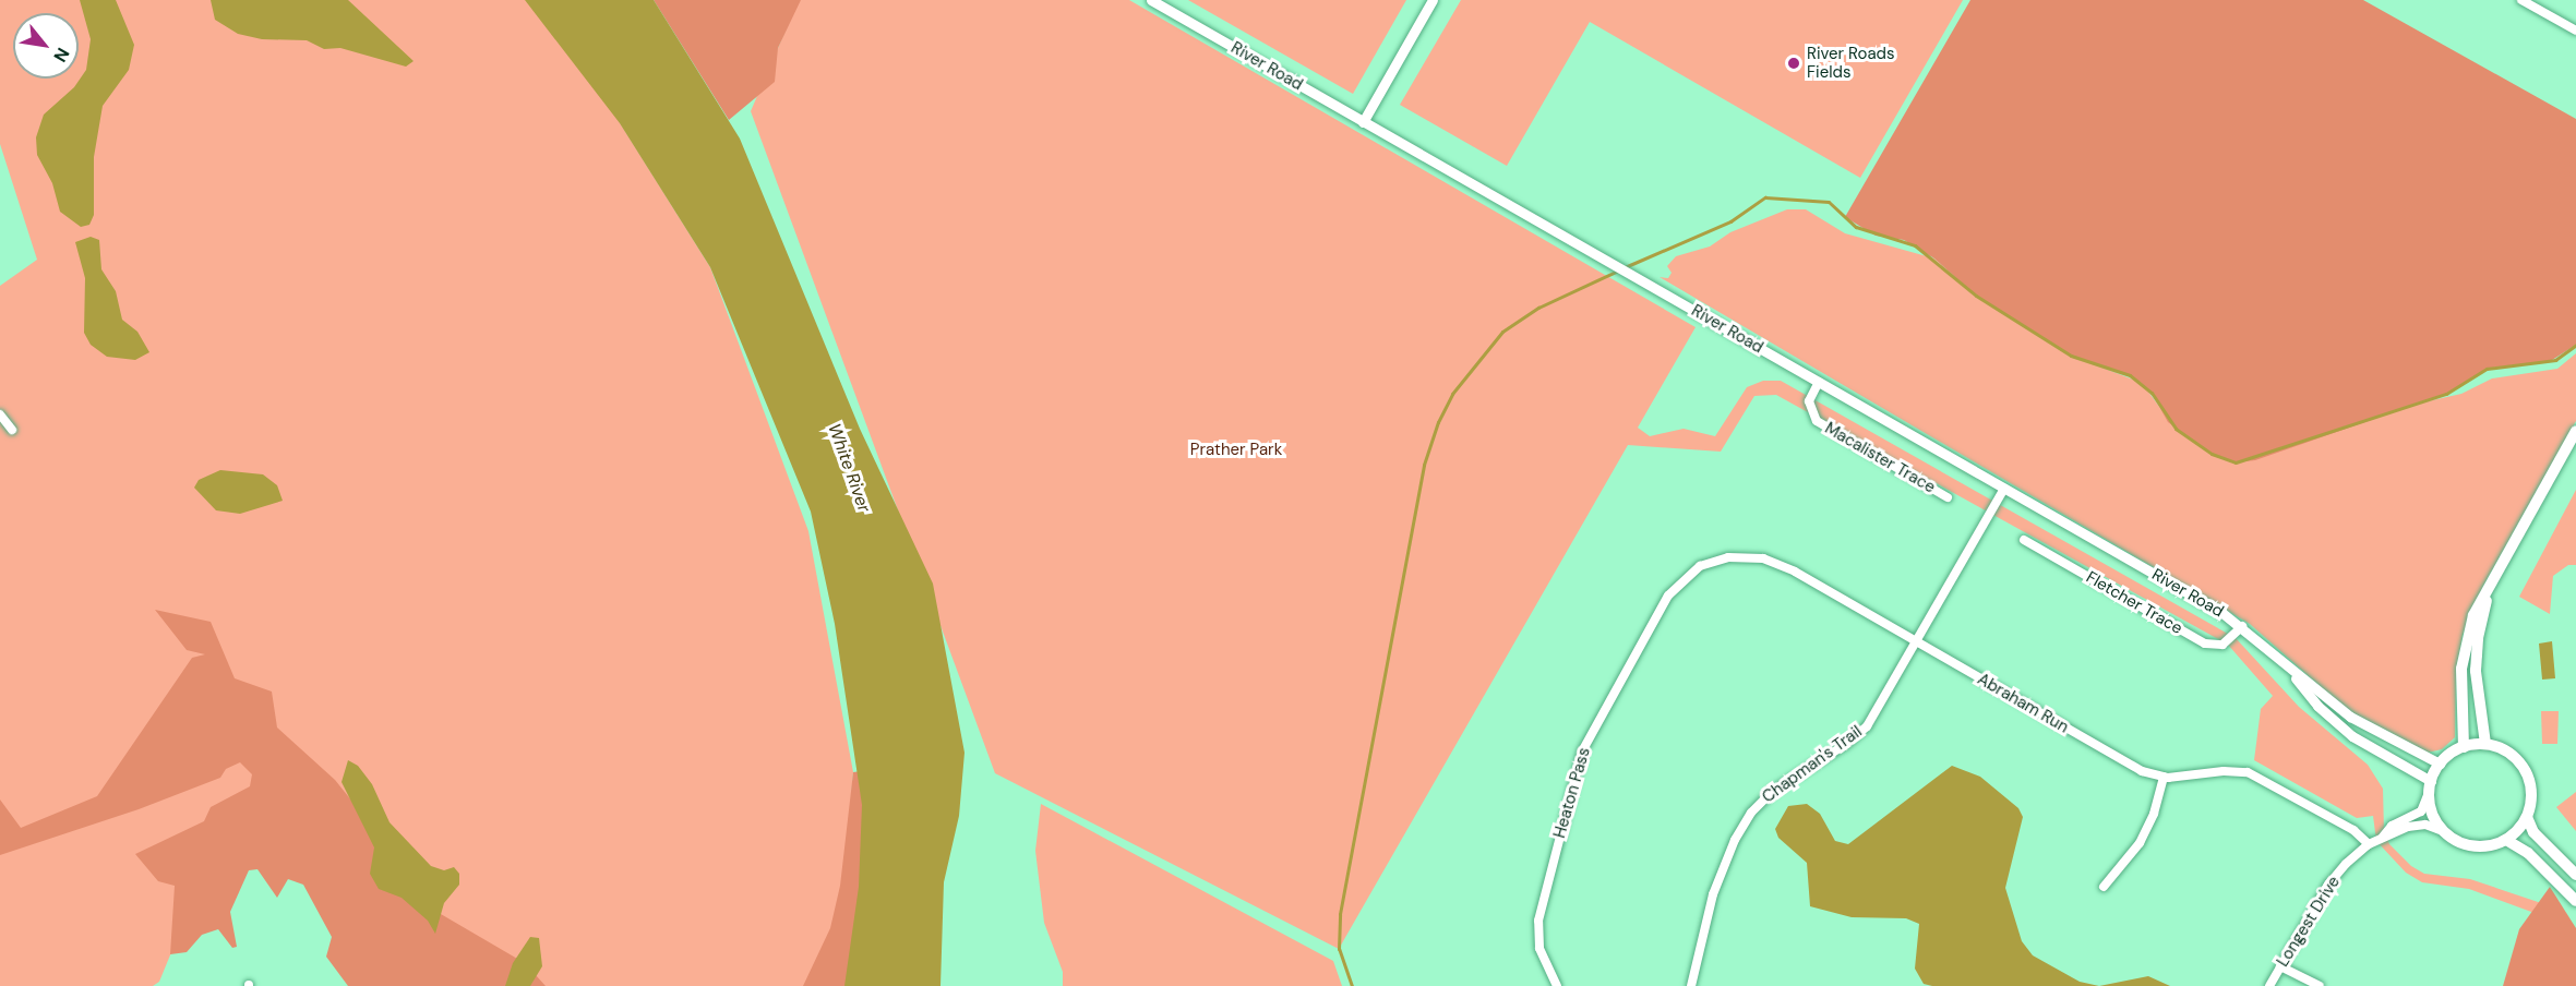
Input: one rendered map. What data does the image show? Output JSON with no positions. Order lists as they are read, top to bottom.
{
  "streets": {
    "street": [
      "River Road",
      "Macalister Trace",
      "Fletcher Trace",
      "Abraham Run",
      "Chapman's Trail",
      "Heaton Pass",
      "Longest Drive"
    ]
  },
  "crossings": [
    ["River Road", "Macalister Trace"],
    ["River Road", "Fletcher Trace"],
    ["River Road", "Chapman's Trail"],
    ["River Road", "Longest Drive"],
    ["Abraham Run", "Chapman's Trail"],
    ["Abraham Run", "Heaton Pass"],
    ["Abraham Run", "Longest Drive"]
  ],
  "water": ["White River"],
  "parks": ["Prather Park"],
  "places": ["River Roads Fields"],
  "north": "bottom right"
}
